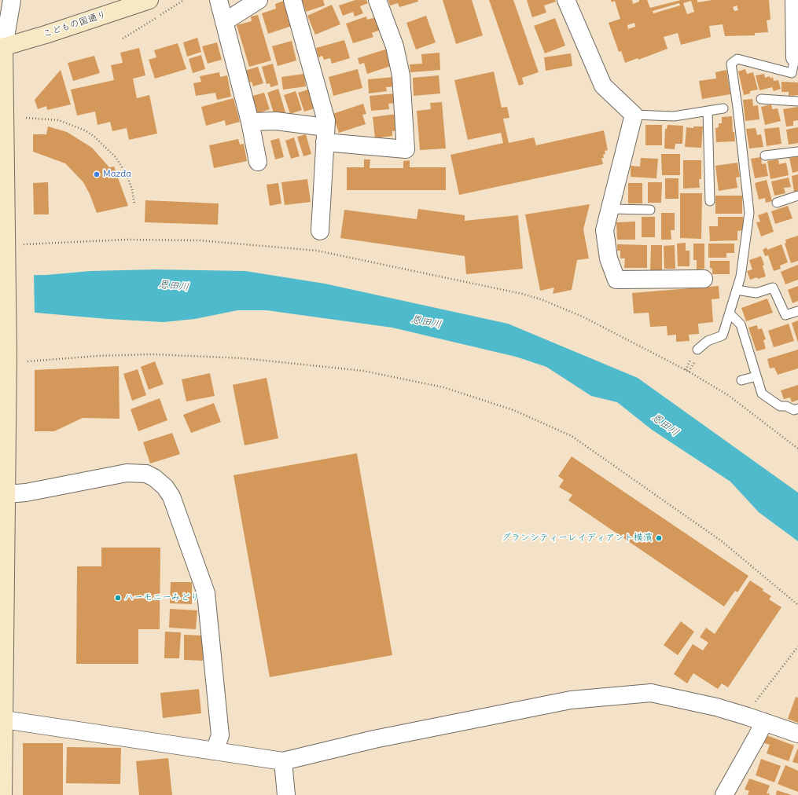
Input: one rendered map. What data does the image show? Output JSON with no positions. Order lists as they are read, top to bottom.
{
  "streets": {
    "main road": ["こどもの国通り"]
  },
  "water": ["恩田川"],
  "places": ["Mazda", "グランシティーレイディアント横濱", "ハーモニーみどり"]
}
